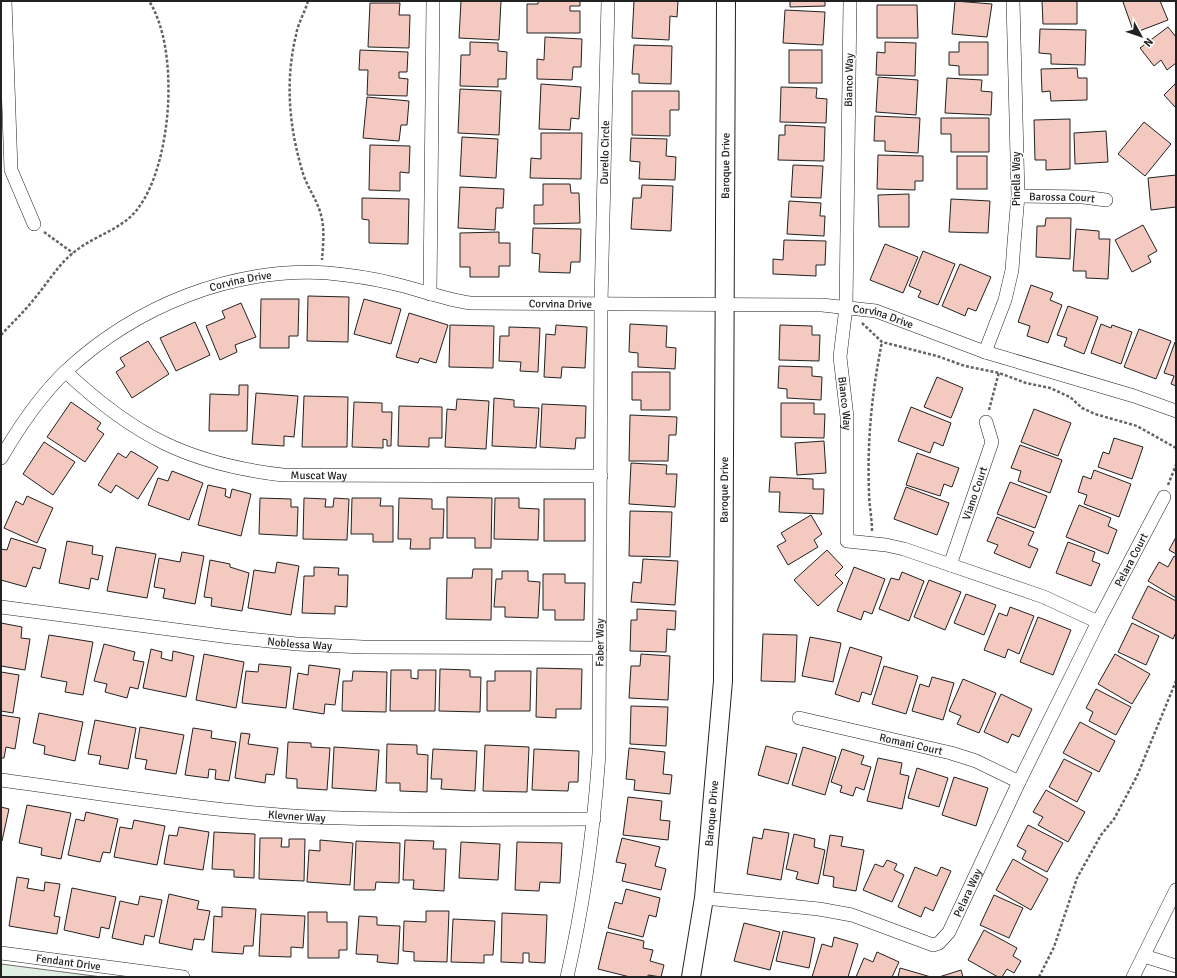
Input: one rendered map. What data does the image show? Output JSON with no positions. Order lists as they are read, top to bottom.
{
  "streets": {
    "street": [
      "Bianco Way",
      "Durello Circle",
      "Baroque Drive",
      "Pinella Way",
      "Barossa Court",
      "Corvina Drive",
      "Muscat Way",
      "Viano Court",
      "Pelara Court",
      "Faber Way",
      "Noblessa Way",
      "Romani Court",
      "Klevner Way",
      "Pelara Way",
      "Fendant Drive"
    ]
  },
  "crossings": [
    ["Bianco Way", "Corvina Drive"],
    ["Bianco Way", "Viano Court"],
    ["Bianco Way", "Pelara Court"],
    ["Bianco Way", "Pelara Way"],
    ["Durello Circle", "Corvina Drive"],
    ["Durello Circle", "Faber Way"],
    ["Baroque Drive", "Corvina Drive"],
    ["Baroque Drive", "Pelara Way"],
    ["Pinella Way", "Barossa Court"],
    ["Pinella Way", "Corvina Drive"],
    ["Corvina Drive", "Muscat Way"],
    ["Corvina Drive", "Faber Way"],
    ["Muscat Way", "Faber Way"],
    ["Pelara Court", "Pelara Way"],
    ["Faber Way", "Noblessa Way"],
    ["Faber Way", "Klevner Way"],
    ["Romani Court", "Pelara Way"]
  ],
  "north": "bottom right"
}
